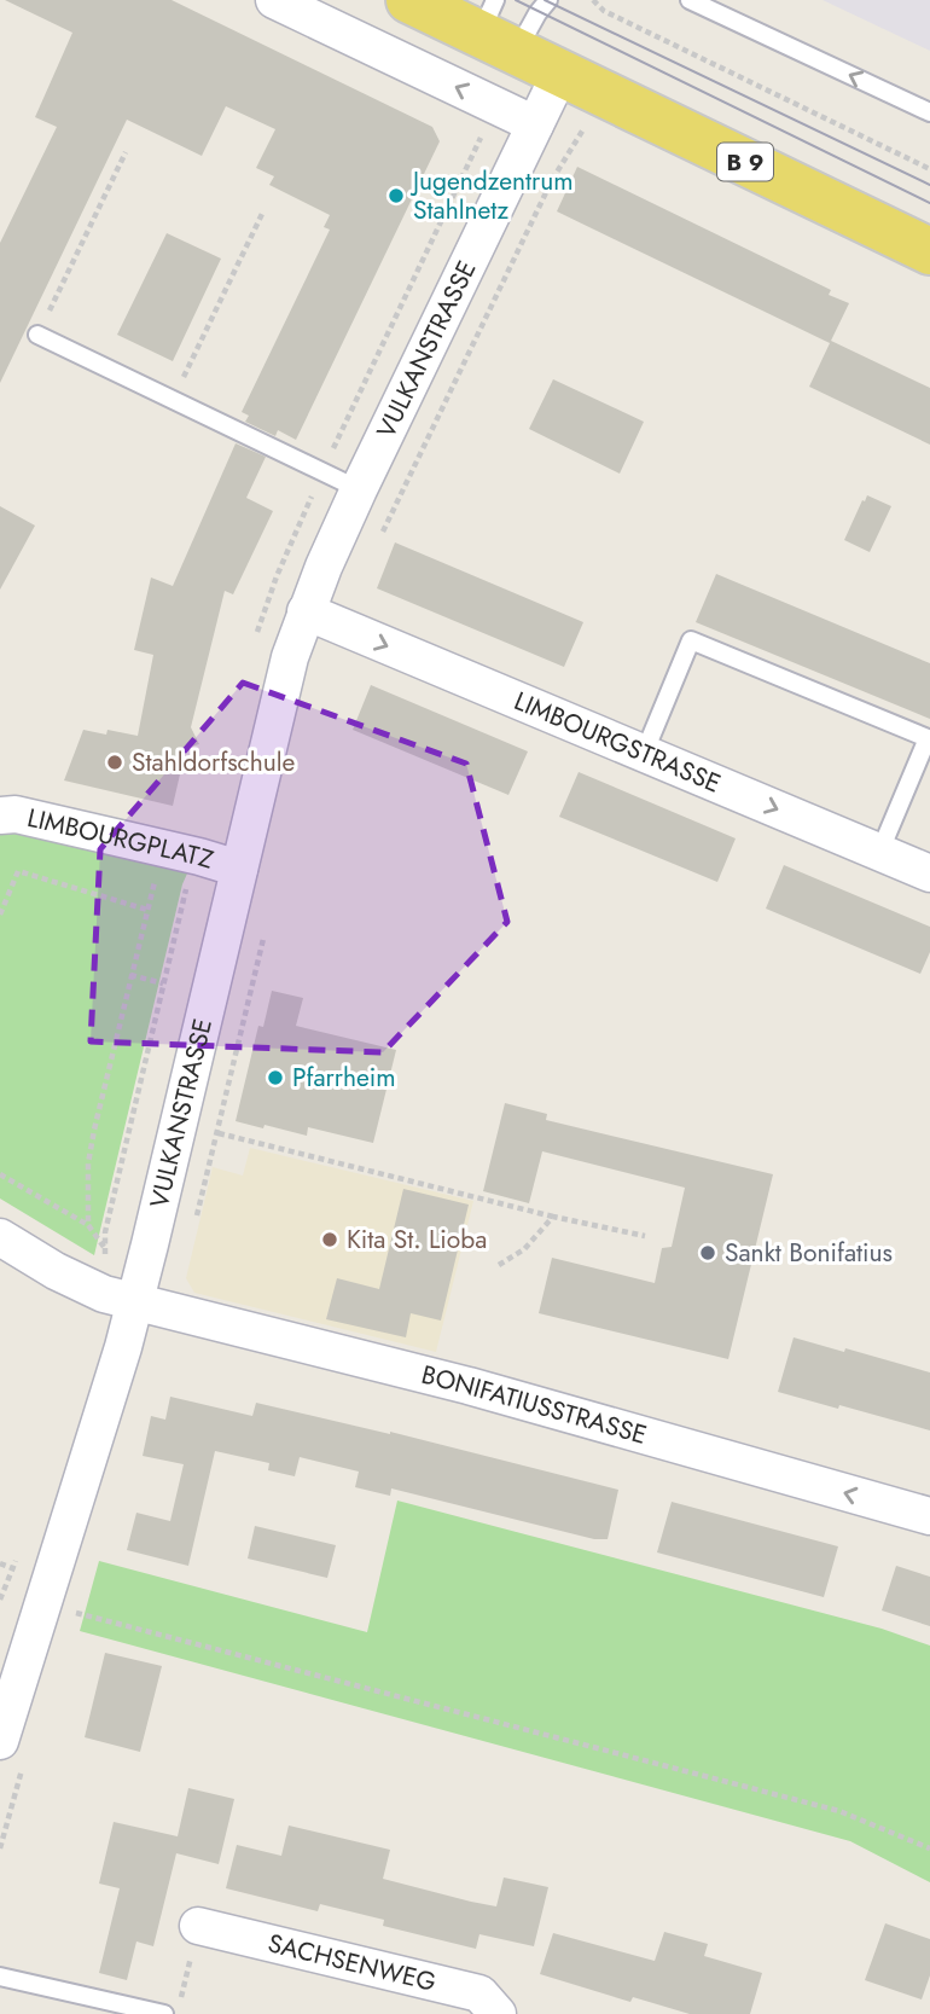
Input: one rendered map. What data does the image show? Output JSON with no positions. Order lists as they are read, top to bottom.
{
  "streets": {
    "main road": ["B 9"],
    "street": [
      "VULKANSTRASSE",
      "LIMBOURGSTRASSE",
      "LIMBOURGPLATZ",
      "BONIFATIUSSTRASSE",
      "SACHSENWEG"
    ]
  },
  "crossings": [
    ["B 9", "VULKANSTRASSE"],
    ["VULKANSTRASSE", "LIMBOURGSTRASSE"],
    ["VULKANSTRASSE", "LIMBOURGPLATZ"],
    ["VULKANSTRASSE", "BONIFATIUSSTRASSE"]
  ],
  "one_way": ["LIMBOURGSTRASSE", "BONIFATIUSSTRASSE"],
  "places": [
    "Jugendzentrum Stahlnetz",
    "Stahldorfschule",
    "Pfarrheim",
    "Kita St. Lioba",
    "Sankt Bonifatius"
  ]
}
